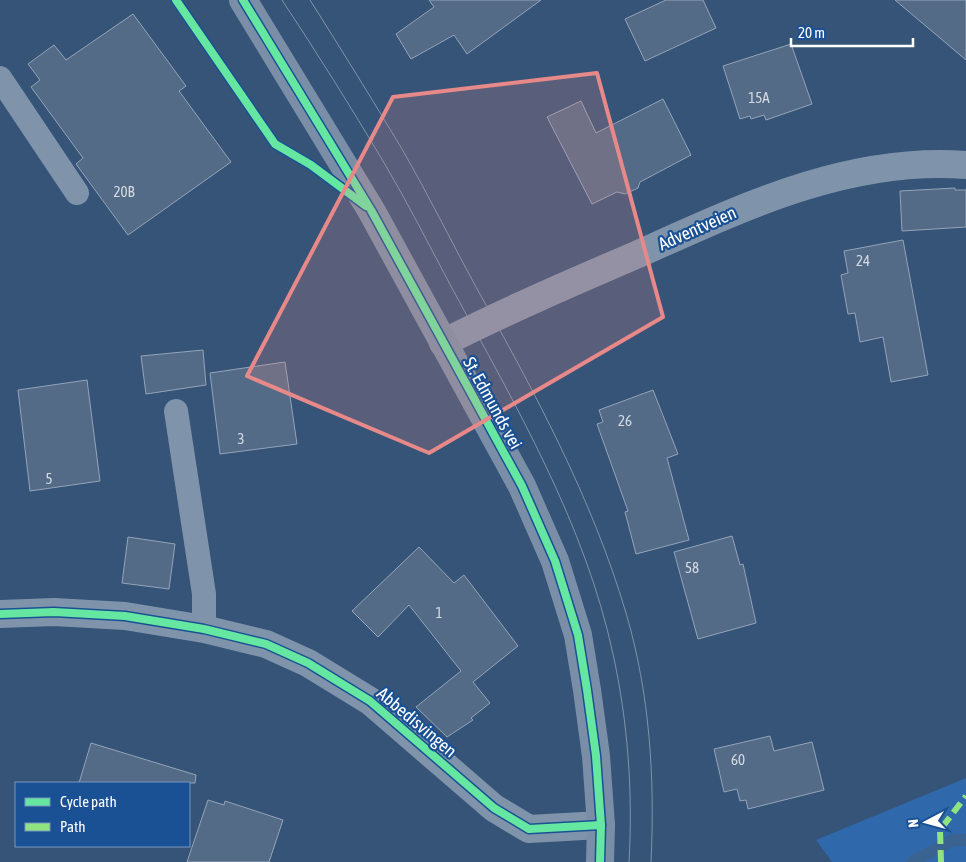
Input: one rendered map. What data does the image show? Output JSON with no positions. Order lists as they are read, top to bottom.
{
  "streets": {
    "street": ["Adventveien", "St. Edmunds vei", "Abbedisvingen"]
  },
  "crossings": [
    ["Adventveien", "St. Edmunds vei"],
    ["St. Edmunds vei", "Abbedisvingen"]
  ],
  "house_numbers": [
    "15A",
    "20B",
    "24",
    "26",
    "3",
    "5",
    "58",
    "1",
    "60"
  ],
  "legend": ["Cycle path", "Path"],
  "scale_bar": "20 m",
  "north": "left"
}
